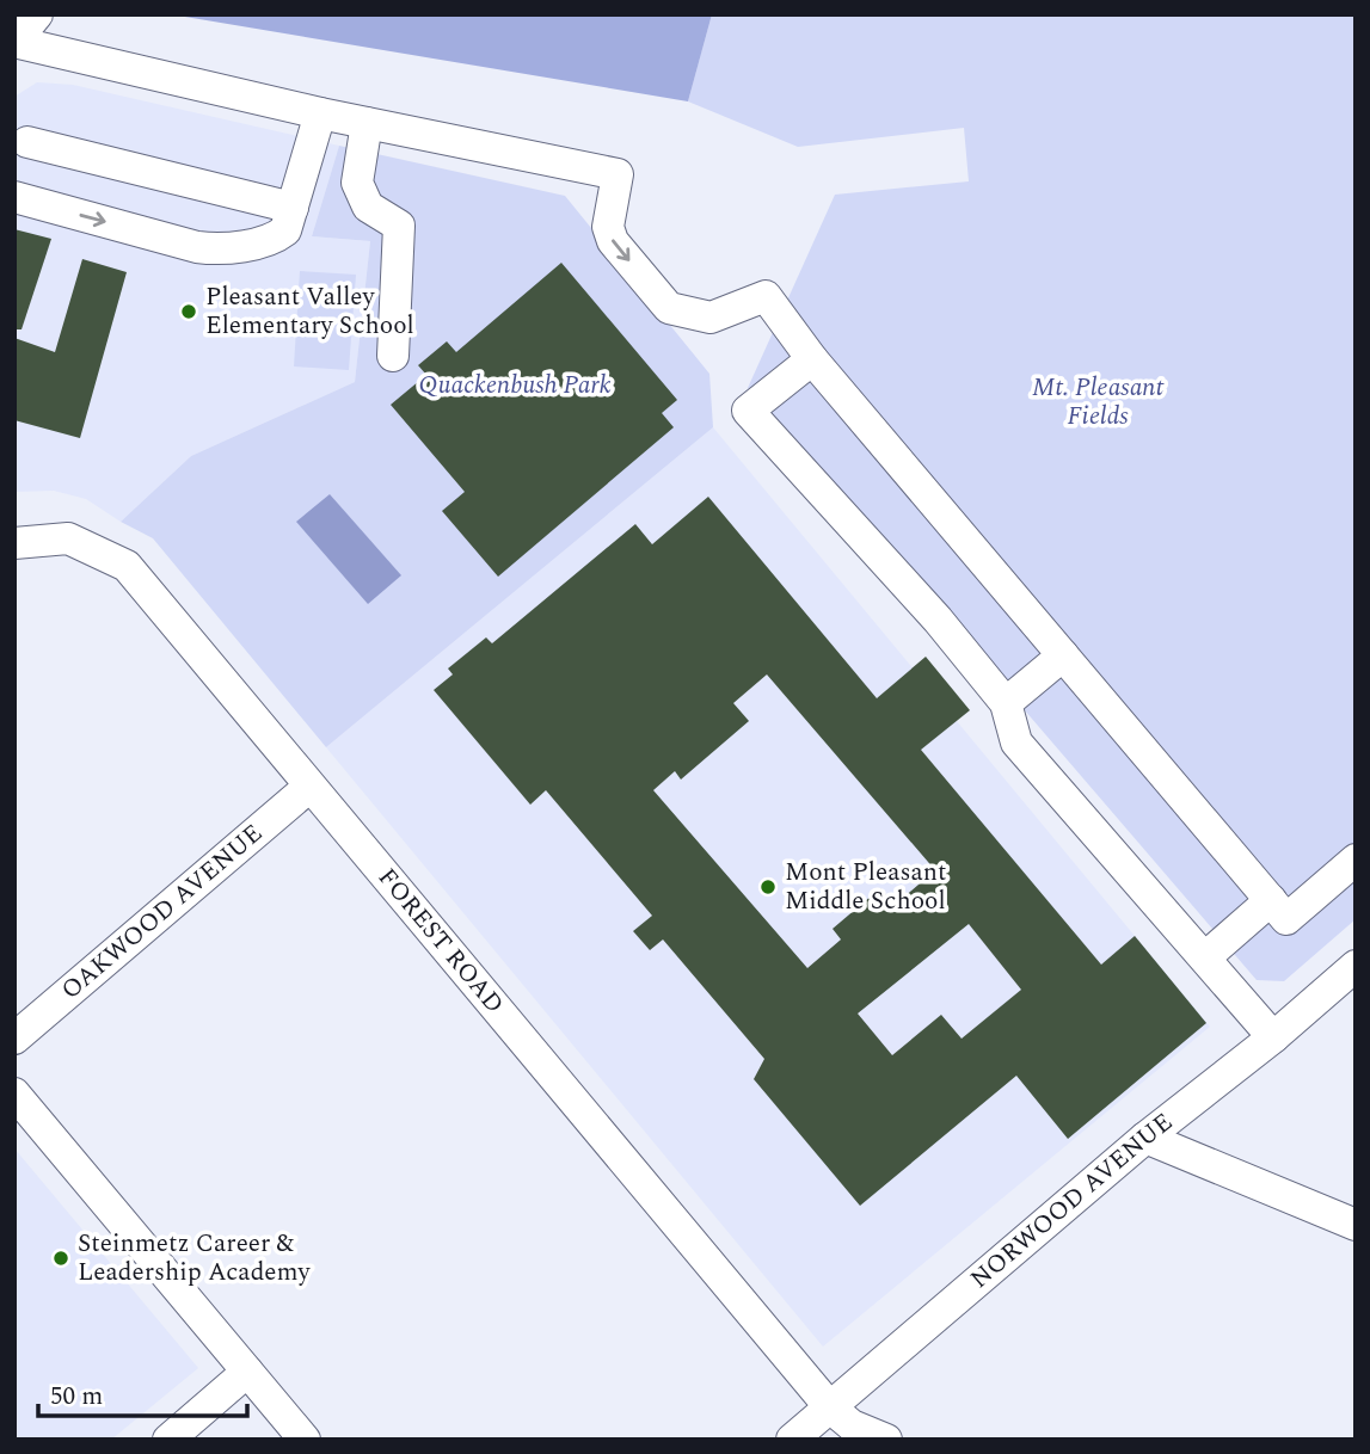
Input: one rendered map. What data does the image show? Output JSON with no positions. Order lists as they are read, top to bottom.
{
  "streets": {
    "street": ["OAKWOOD AVENUE", "FOREST ROAD", "NORWOOD AVENUE"]
  },
  "crossings": [
    ["OAKWOOD AVENUE", "FOREST ROAD"],
    ["FOREST ROAD", "NORWOOD AVENUE"]
  ],
  "parks": ["Quackenbush Park", "Mt. Pleasant Fields"],
  "places": ["Pleasant Valley Elementary School", "Mont Pleasant Middle School", "Steinmetz Career & Leadership Academy"],
  "scale_bar": "50 m"
}
